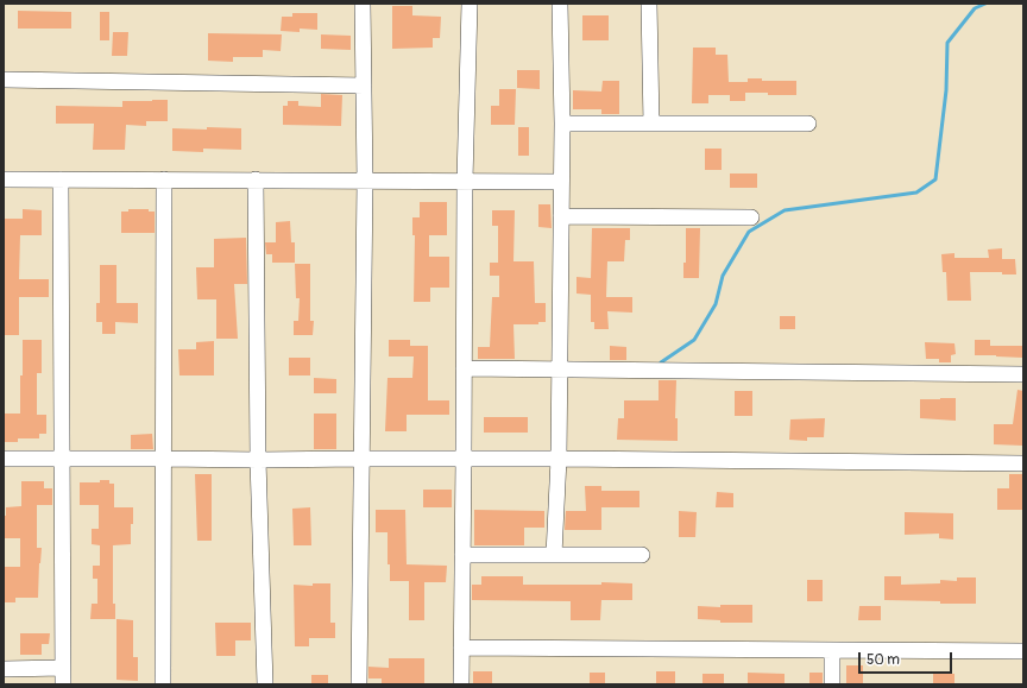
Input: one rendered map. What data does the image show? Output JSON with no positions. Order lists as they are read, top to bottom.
{
  "scale_bar": "50 m"
}
